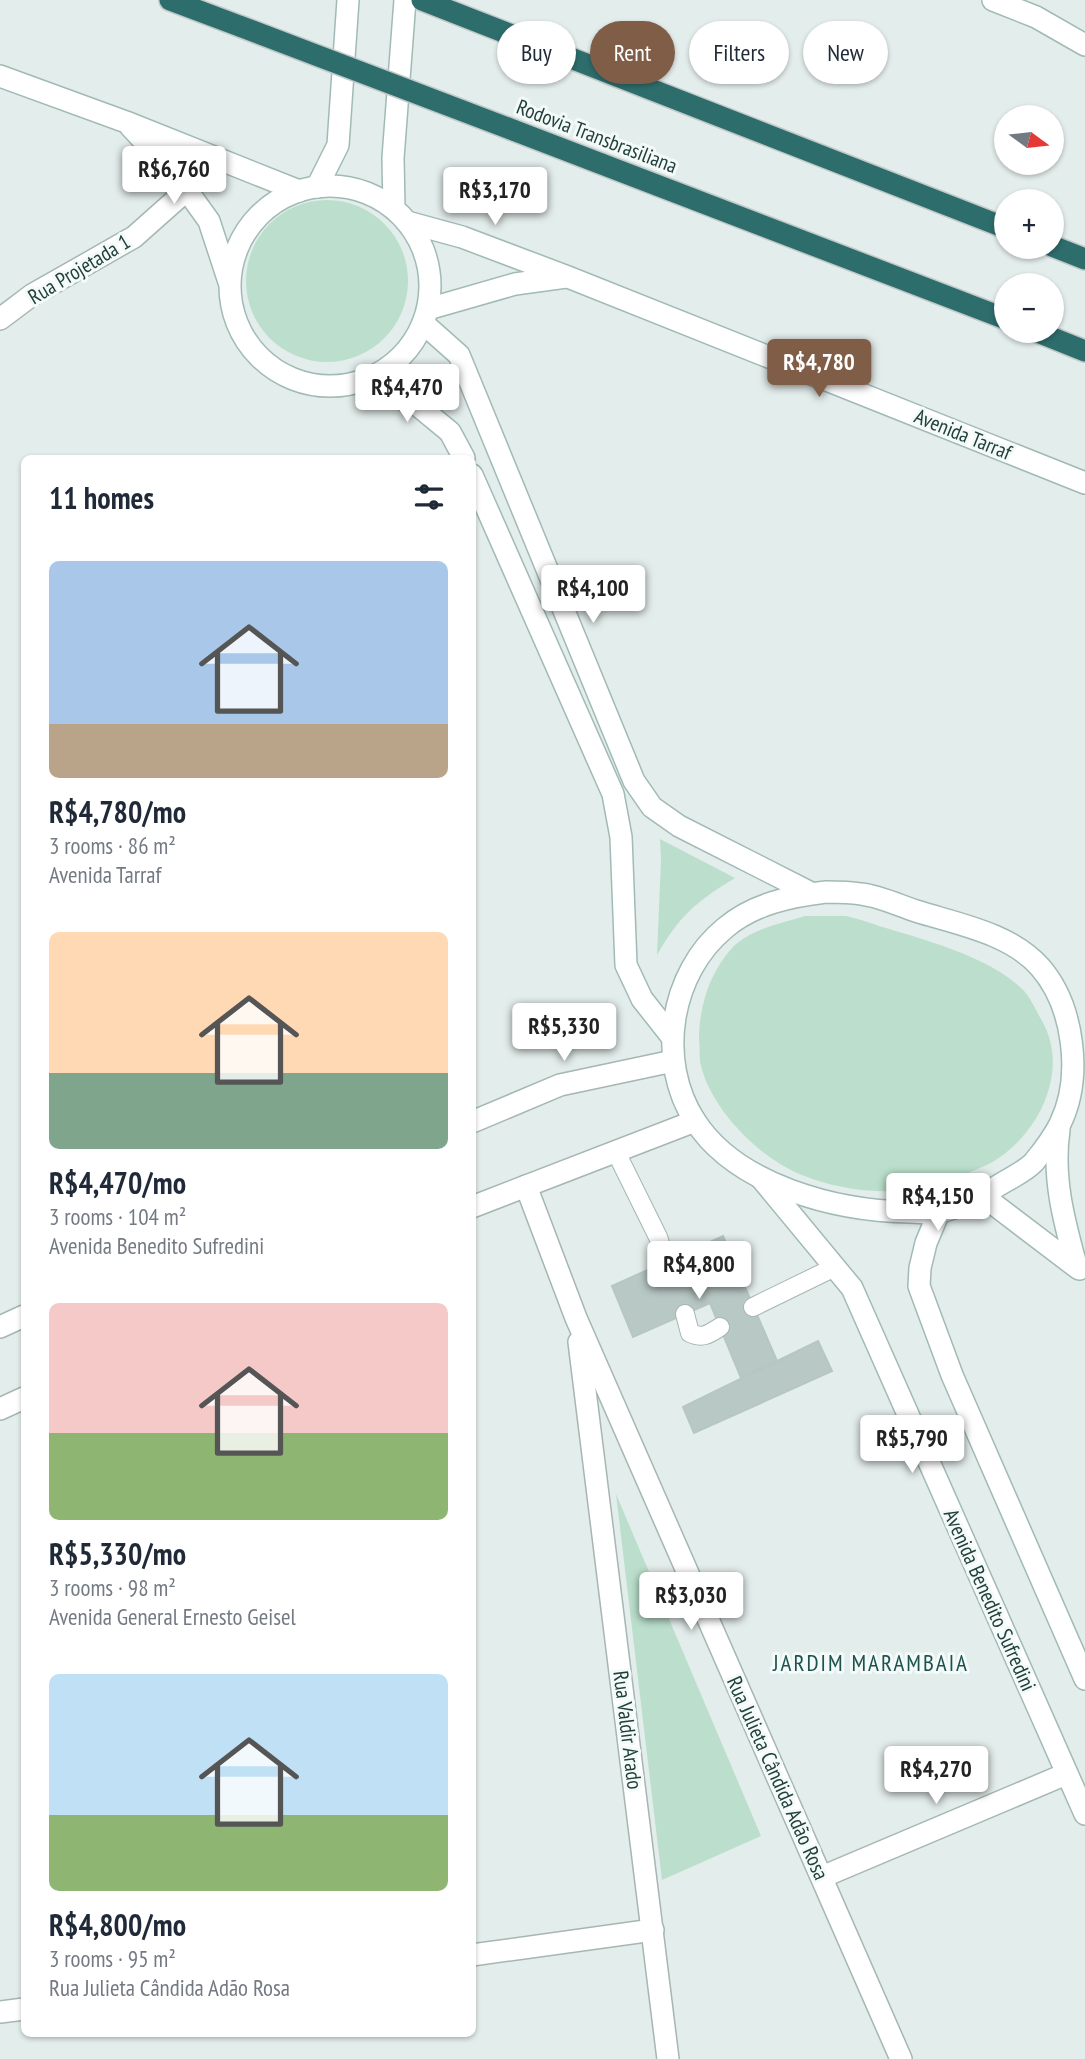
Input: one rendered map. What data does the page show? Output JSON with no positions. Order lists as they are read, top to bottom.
{
  "streets": {
    "highway": ["Rodovia Transbrasiliana"],
    "main road": [
      "Rua Projetada 1",
      "Avenida Tarraf",
      "Avenida Benedito Sufredini",
      "Rua Valdir Arado",
      "Rua Julieta Cândida Adão Rosa"
    ]
  },
  "crossings": [
    ["Rua Valdir Arado", "Rua Julieta Cândida Adão Rosa"]
  ],
  "districts": ["JARDIM MARAMBAIA"],
  "north": "right",
  "page": {
    "chip": [
      "Buy",
      "Rent",
      "Filters",
      "New"
    ],
    "map_buttons": ["+", "−"],
    "price": [
      "R$6,760",
      "R$3,170",
      "R$4,780",
      "R$4,470",
      "R$4,100",
      "R$5,330",
      "R$4,150",
      "R$4,800",
      "R$5,790",
      "R$3,030",
      "R$4,270"
    ],
    "heading": "11 homes",
    "list": [
      {
        "name": "R$4,780/mo",
        "note": "3 rooms · 86 m² · Avenida Tarraf"
      },
      {
        "name": "R$4,470/mo",
        "note": "3 rooms · 104 m² · Avenida Benedito Sufredini"
      },
      {
        "name": "R$5,330/mo",
        "note": "3 rooms · 98 m² · Avenida General Ernesto Geisel"
      },
      {
        "name": "R$4,800/mo",
        "note": "3 rooms · 95 m² · Rua Julieta Cândida Adão Rosa"
      }
    ]
  }
}
